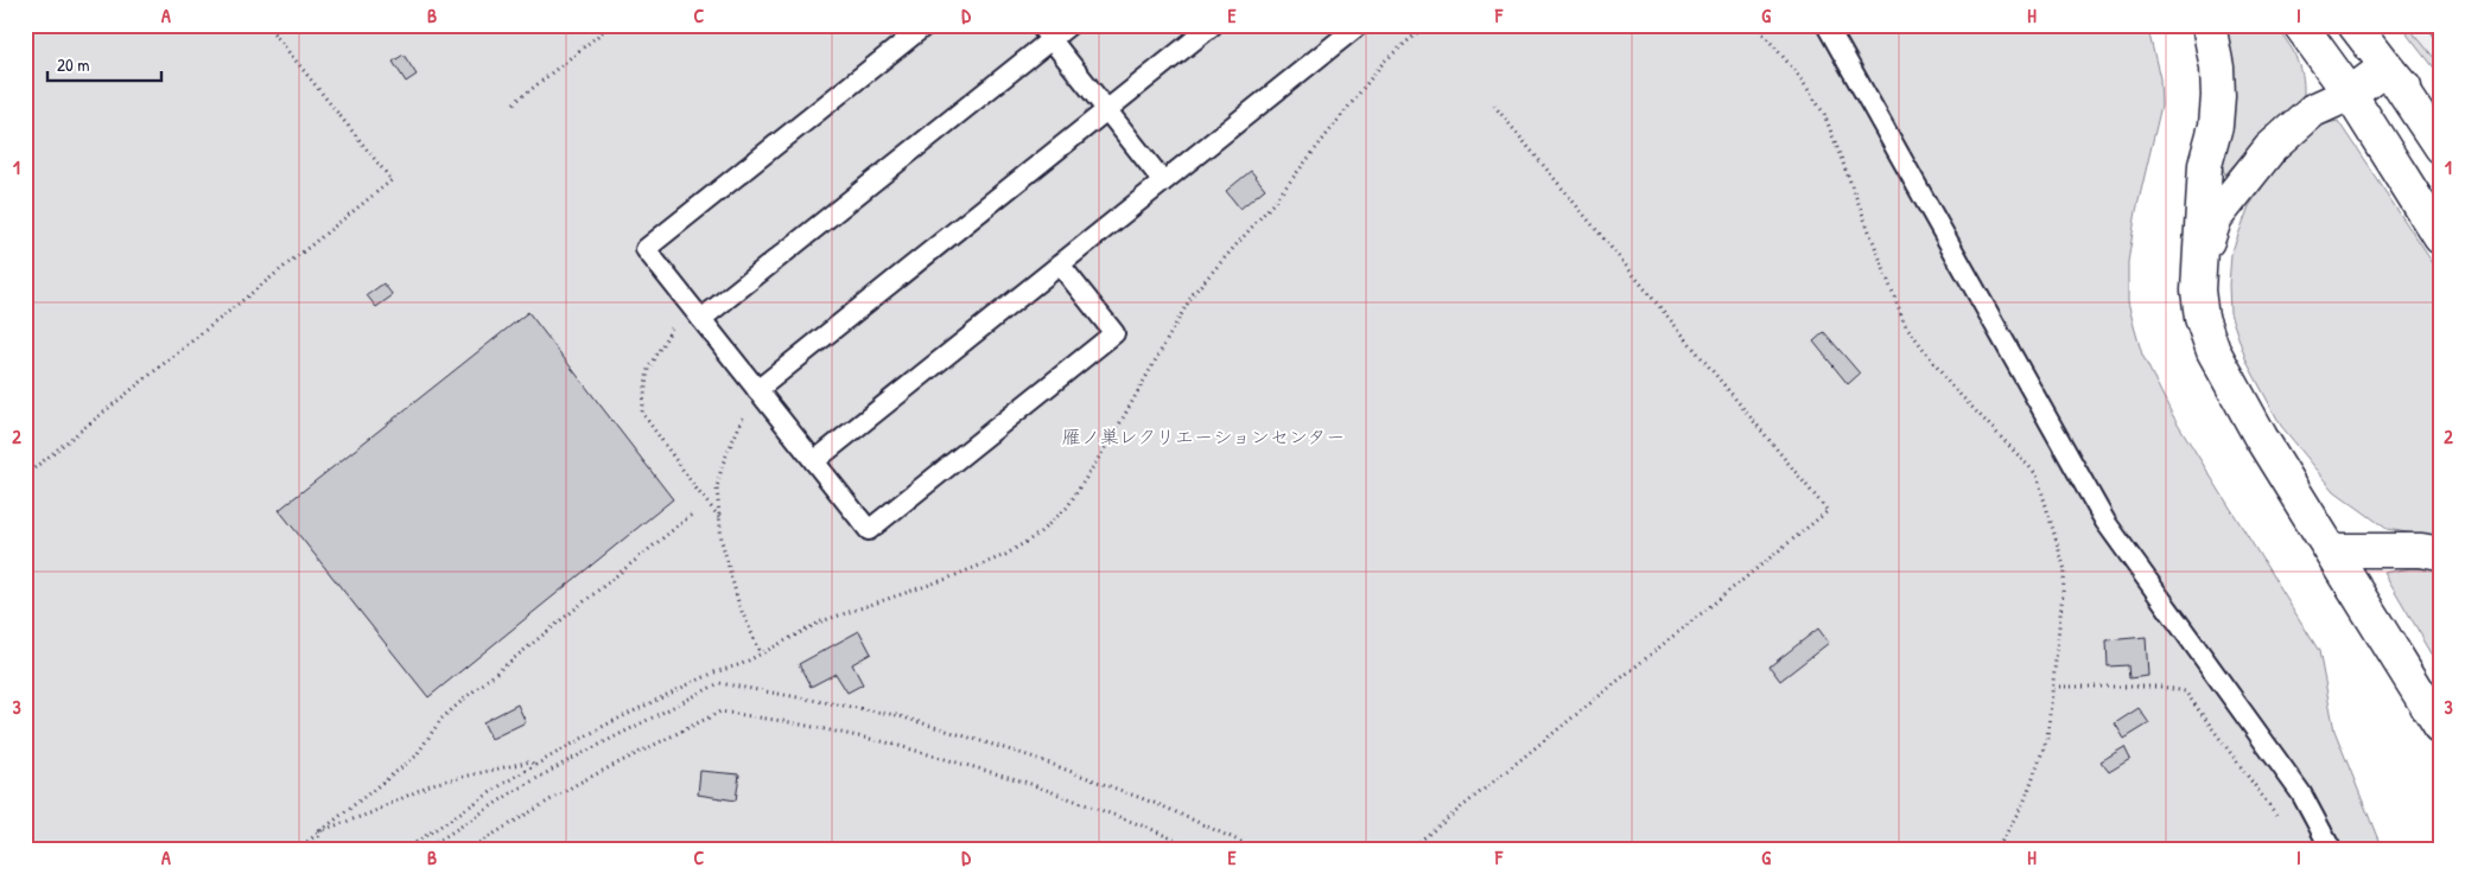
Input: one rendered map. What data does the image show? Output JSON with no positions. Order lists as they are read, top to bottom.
{
  "parks": ["雁ノ巣レクリエーションセンター"],
  "scale_bar": "20 m",
  "grid": {
    "columns": [
      "A",
      "B",
      "C",
      "D",
      "E",
      "F",
      "G",
      "H",
      "I"
    ],
    "rows": ["1", "2", "3"]
  }
}
